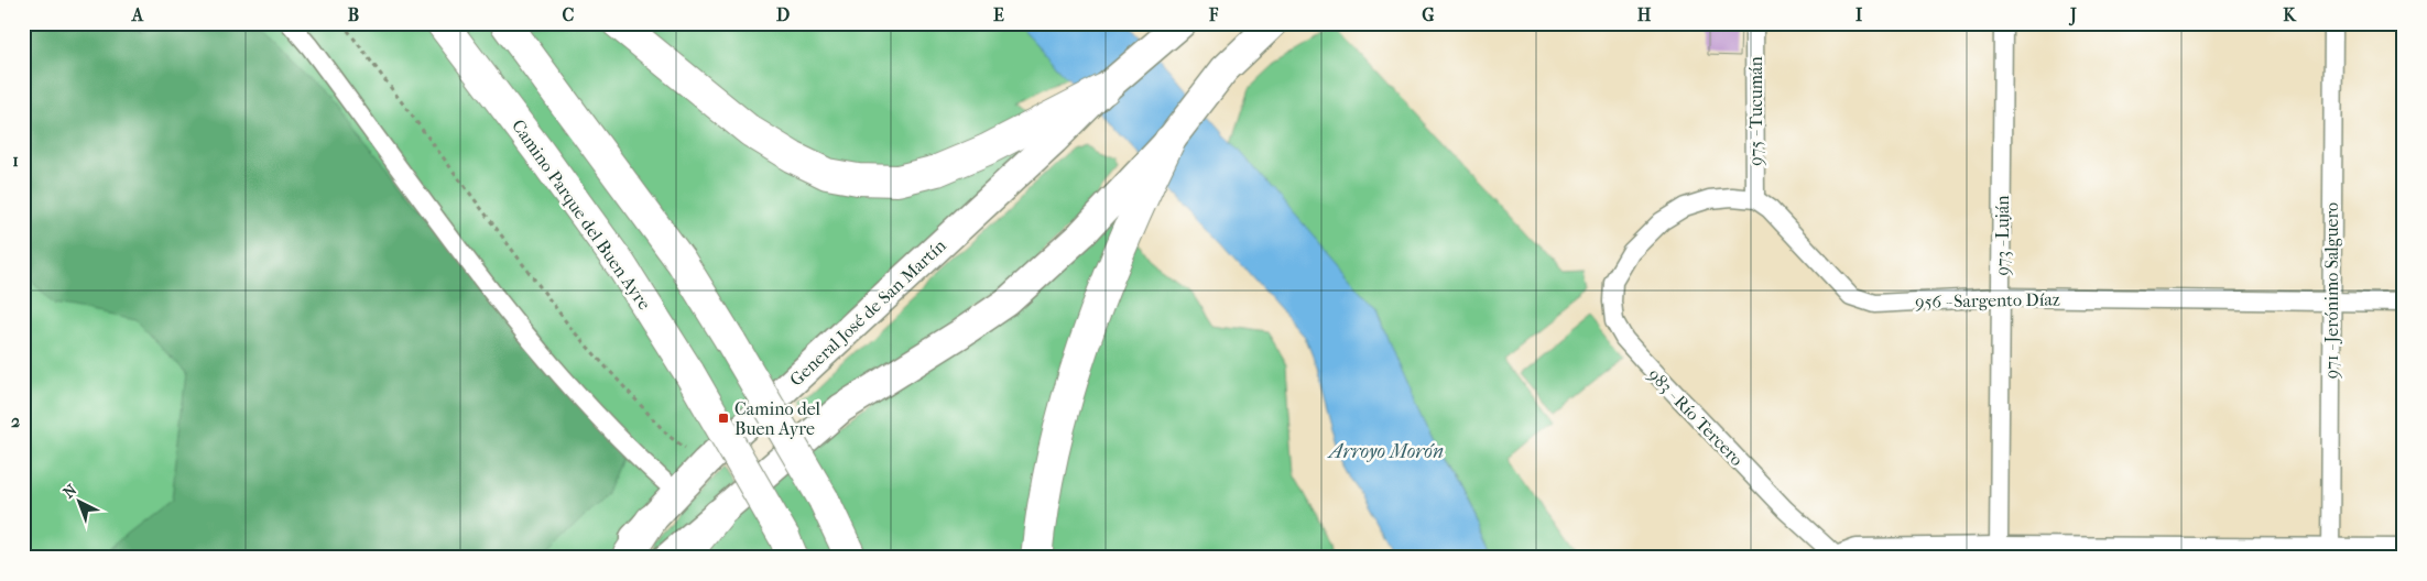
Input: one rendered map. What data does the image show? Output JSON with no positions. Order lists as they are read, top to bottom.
{
  "streets": {
    "highway": ["Camino Parque del Buen Ayre"],
    "main road": ["General José de San Martín"],
    "street": [
      "975 - Tucumán",
      "973 - Luján",
      "971 - Jerónimo Salguero",
      "956 - Sargento Díaz",
      "983 - Río Tercero"
    ]
  },
  "crossings": [
    ["975 - Tucumán", "956 - Sargento Díaz"],
    ["975 - Tucumán", "983 - Río Tercero"],
    ["973 - Luján", "956 - Sargento Díaz"],
    ["971 - Jerónimo Salguero", "956 - Sargento Díaz"],
    ["956 - Sargento Díaz", "983 - Río Tercero"]
  ],
  "water": ["Arroyo Morón"],
  "places": {
    "transit": ["Camino del Buen Ayre"]
  },
  "north": "top left",
  "grid": {
    "columns": [
      "A",
      "B",
      "C",
      "D",
      "E",
      "F",
      "G",
      "H",
      "I",
      "J",
      "K"
    ],
    "rows": ["1", "2"]
  }
}
